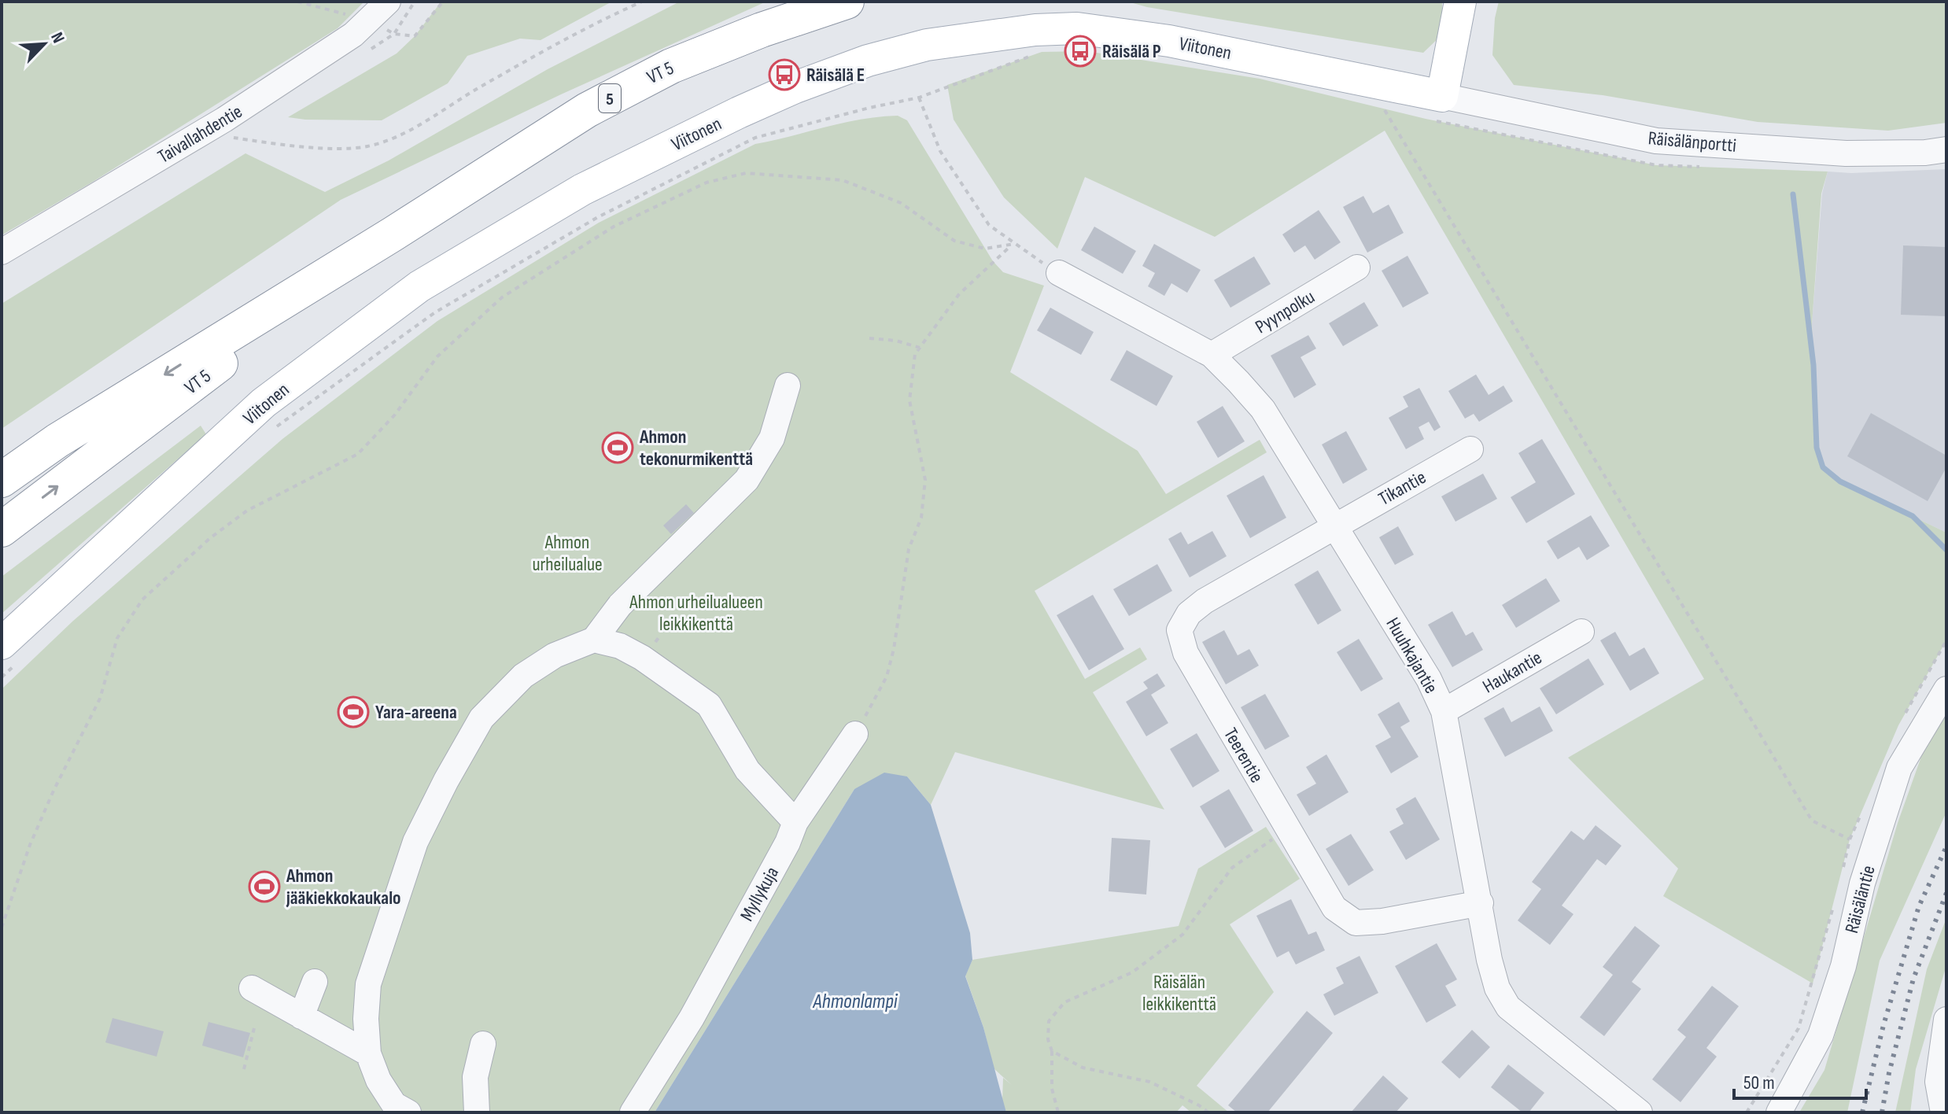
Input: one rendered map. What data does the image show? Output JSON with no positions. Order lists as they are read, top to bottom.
{
  "streets": {
    "highway": ["VT 5", "5"],
    "main road": ["Viitonen"],
    "street": [
      "Taivallahdentie",
      "Räisälänportti",
      "Pyynpolku",
      "Tikantie",
      "Huuhkajantie",
      "Haukantie",
      "Teerentie",
      "Myllykuja",
      "Räisäläntie"
    ]
  },
  "crossings": [
    ["Viitonen", "Räisälänportti"],
    ["Pyynpolku", "Huuhkajantie"],
    ["Tikantie", "Huuhkajantie"],
    ["Tikantie", "Teerentie"],
    ["Huuhkajantie", "Haukantie"],
    ["Huuhkajantie", "Teerentie"]
  ],
  "water": ["Ahmonlampi"],
  "parks": ["Ahmon urheilualue", "Ahmon urheilualueen leikkikenttä", "Räisälän leikkikenttä"],
  "places": {
    "bus stop": ["Räisälä P", "Räisälä E"],
    "sports": ["Ahmon tekonurmikenttä", "Yara-areena", "Ahmon jääkiekkokaukalo"]
  },
  "scale_bar": "50 m",
  "north": "top right"
}
